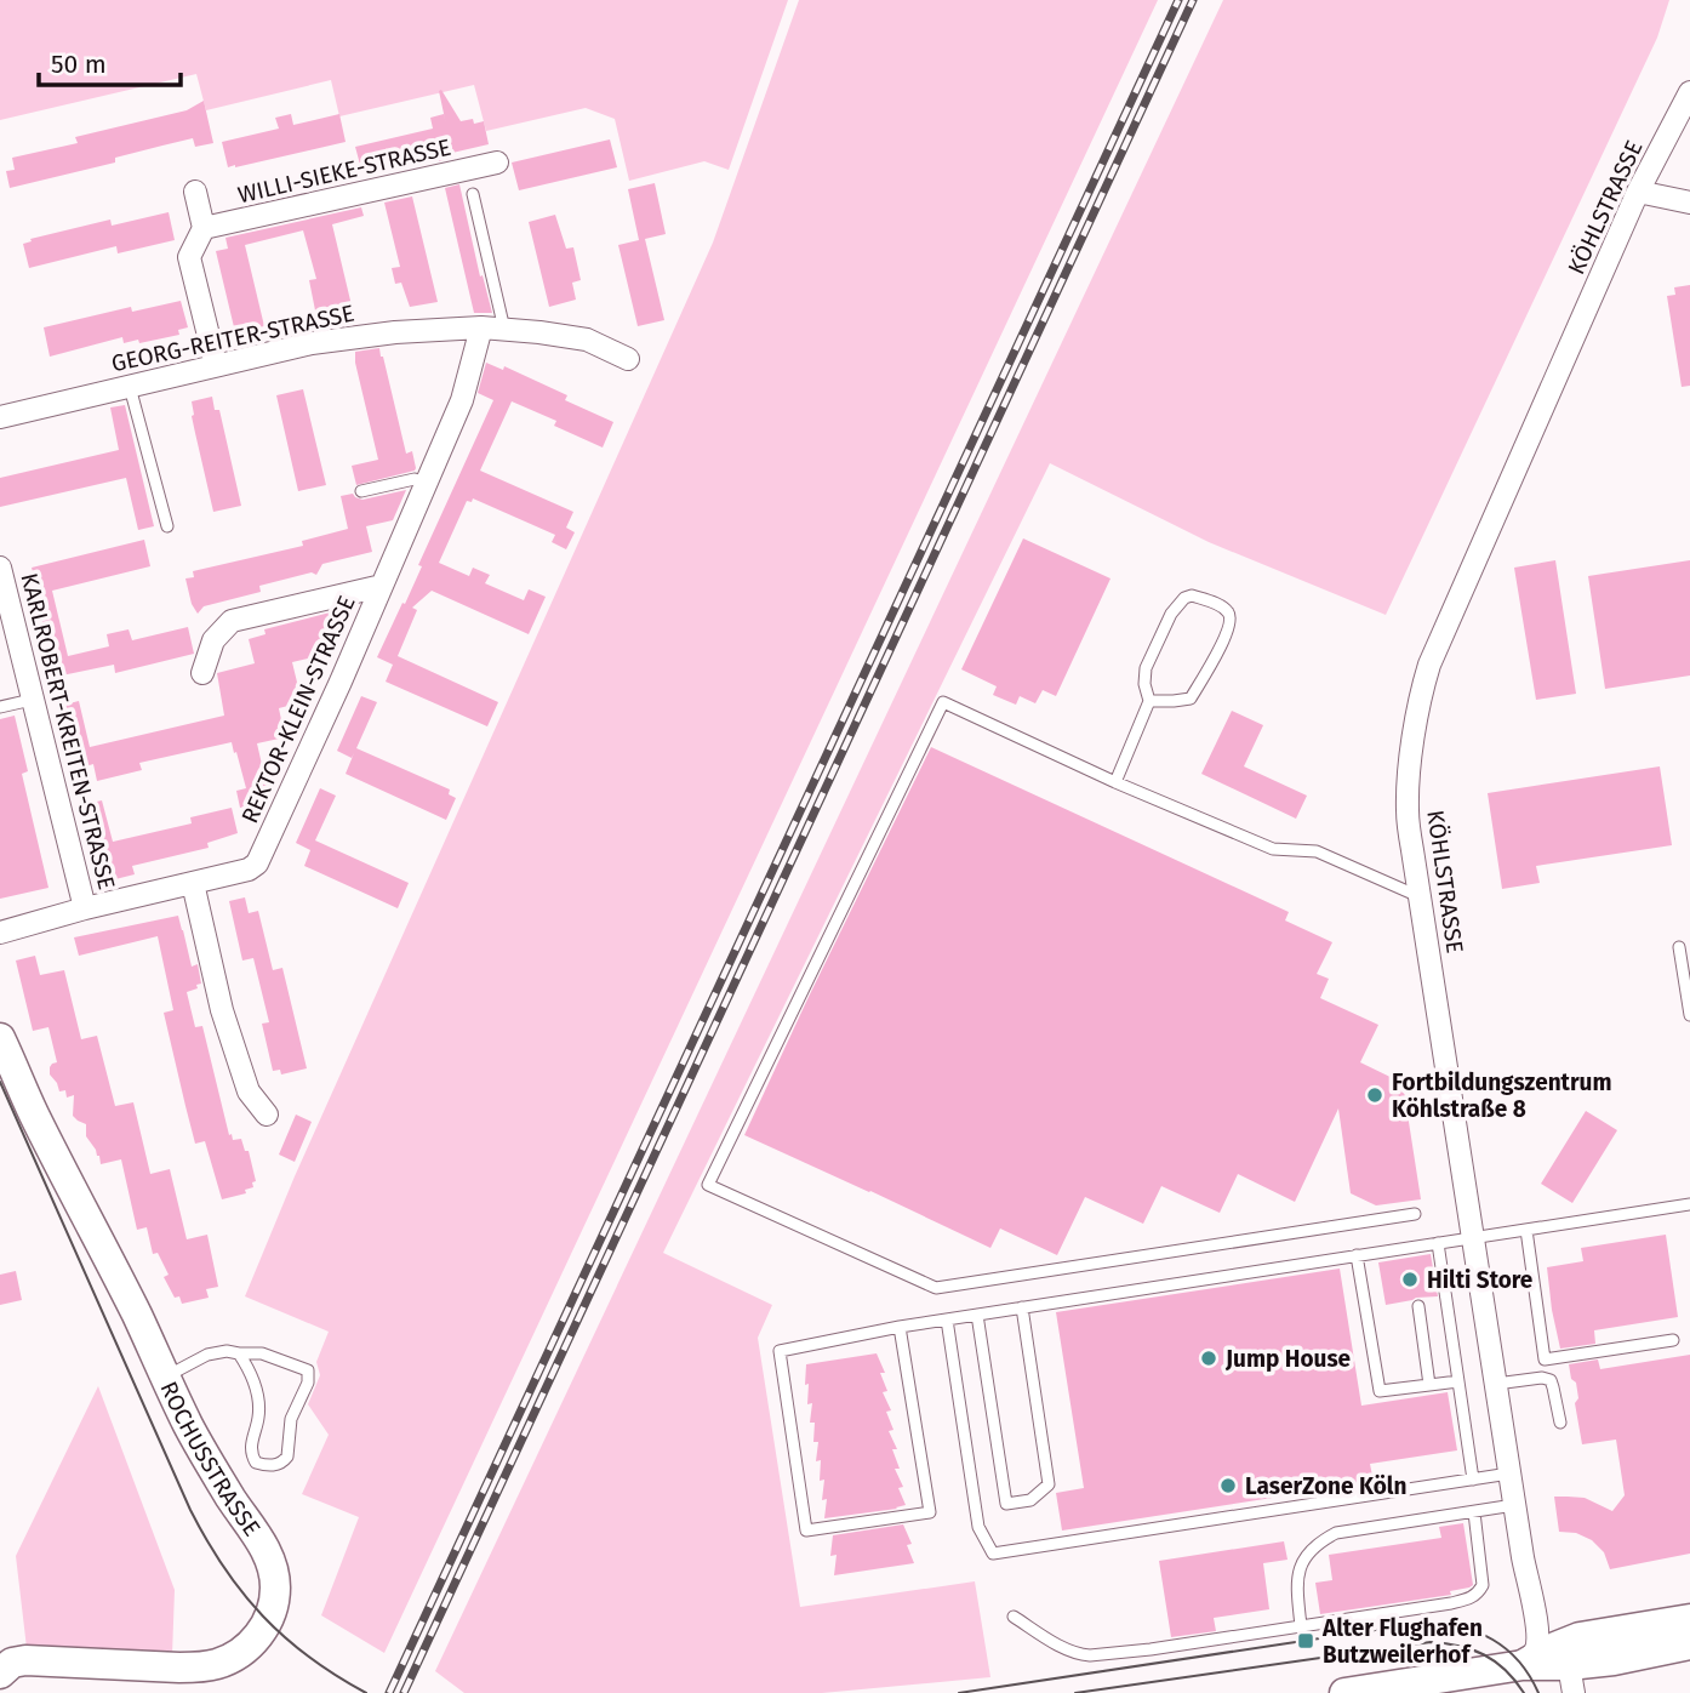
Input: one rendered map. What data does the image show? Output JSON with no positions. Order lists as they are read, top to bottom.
{
  "streets": {
    "street": [
      "WILLI-SIEKE-STRASSE",
      "KÖHLSTRASSE",
      "GEORG-REITER-STRASSE",
      "REKTOR-KLEIN-STRASSE",
      "KARLROBERT-KREITEN-STRASSE",
      "ROCHUSSTRASSE"
    ]
  },
  "crossings": [
    ["GEORG-REITER-STRASSE", "REKTOR-KLEIN-STRASSE"],
    ["REKTOR-KLEIN-STRASSE", "KARLROBERT-KREITEN-STRASSE"]
  ],
  "places": {
    "other": [
      "Fortbildungszentrum Köhlstraße 8",
      "Hilti Store",
      "Jump House",
      "LaserZone Köln"
    ],
    "transit": ["Alter Flughafen Butzweilerhof"]
  },
  "scale_bar": "50 m"
}
